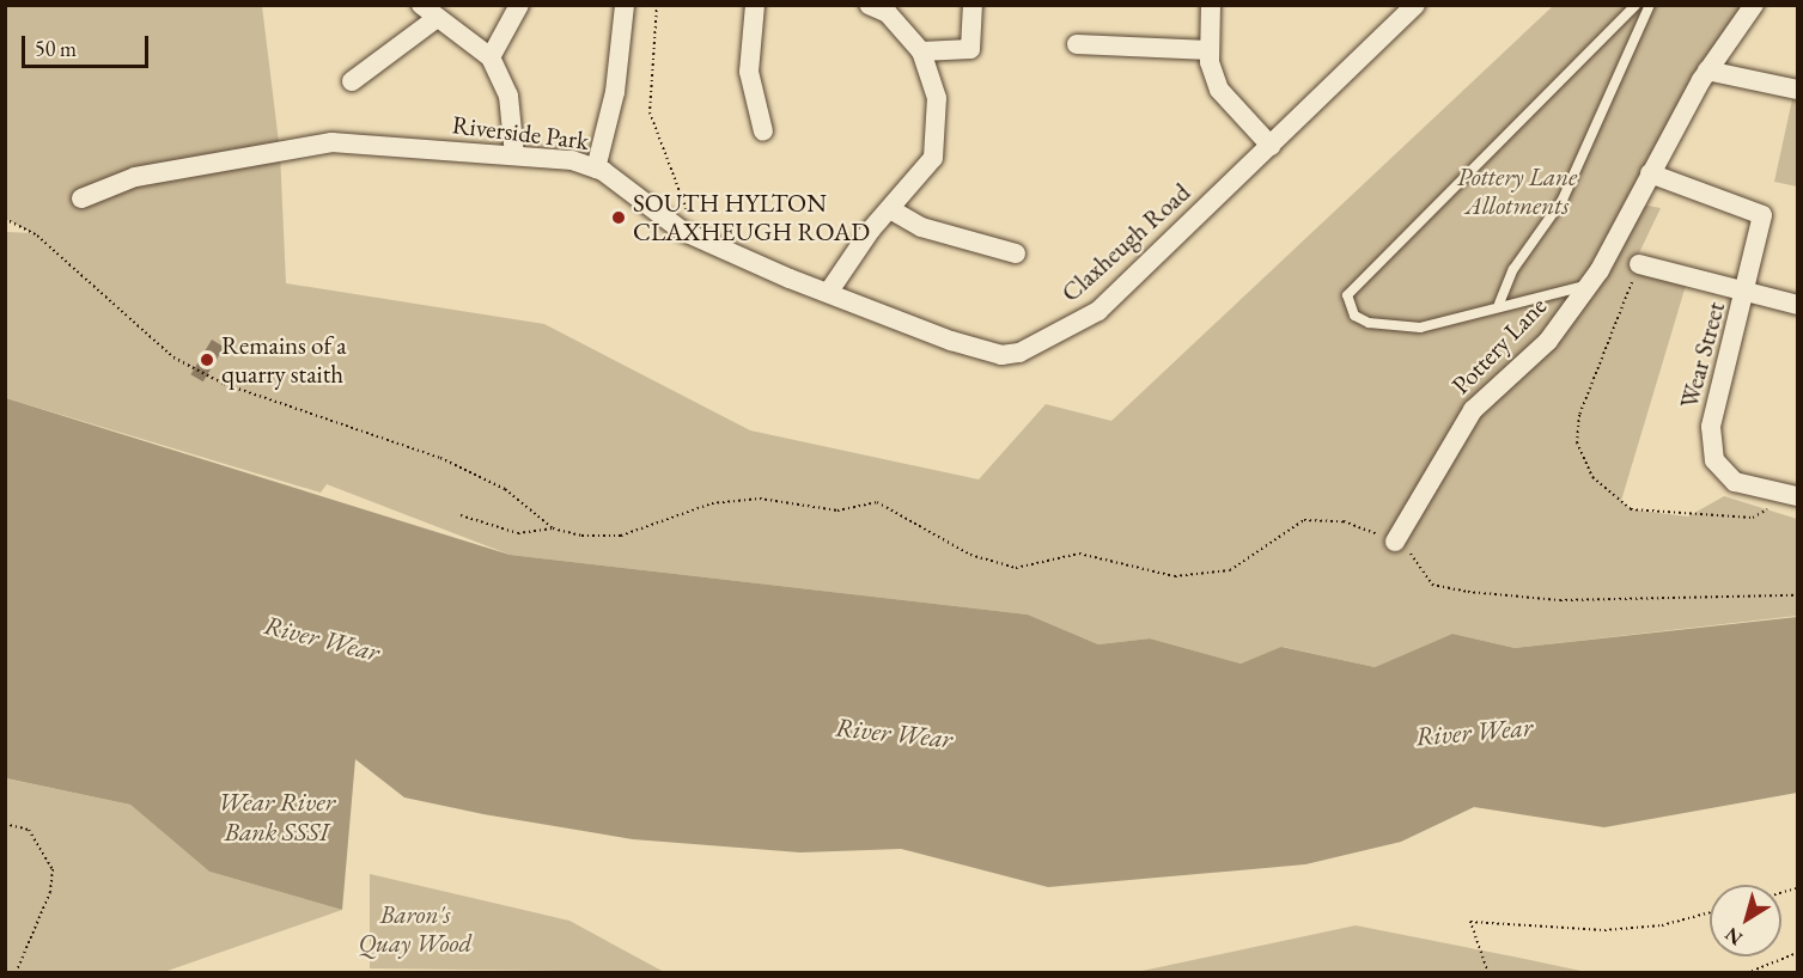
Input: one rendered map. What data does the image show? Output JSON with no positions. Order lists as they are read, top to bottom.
{
  "streets": {
    "street": [
      "Riverside Park",
      "Claxheugh Road",
      "Pottery Lane",
      "Wear Street"
    ]
  },
  "crossings": [
    ["Riverside Park", "Claxheugh Road"],
    ["Pottery Lane", "Wear Street"]
  ],
  "water": ["River Wear", "Wear River Bank SSSI"],
  "parks": ["Pottery Lane Allotments", "Baron's Quay Wood"],
  "places": ["SOUTH HYLTON CLAXHEUGH ROAD", "Remains of a quarry staith"],
  "scale_bar": "50 m",
  "north": "bottom left"
}
